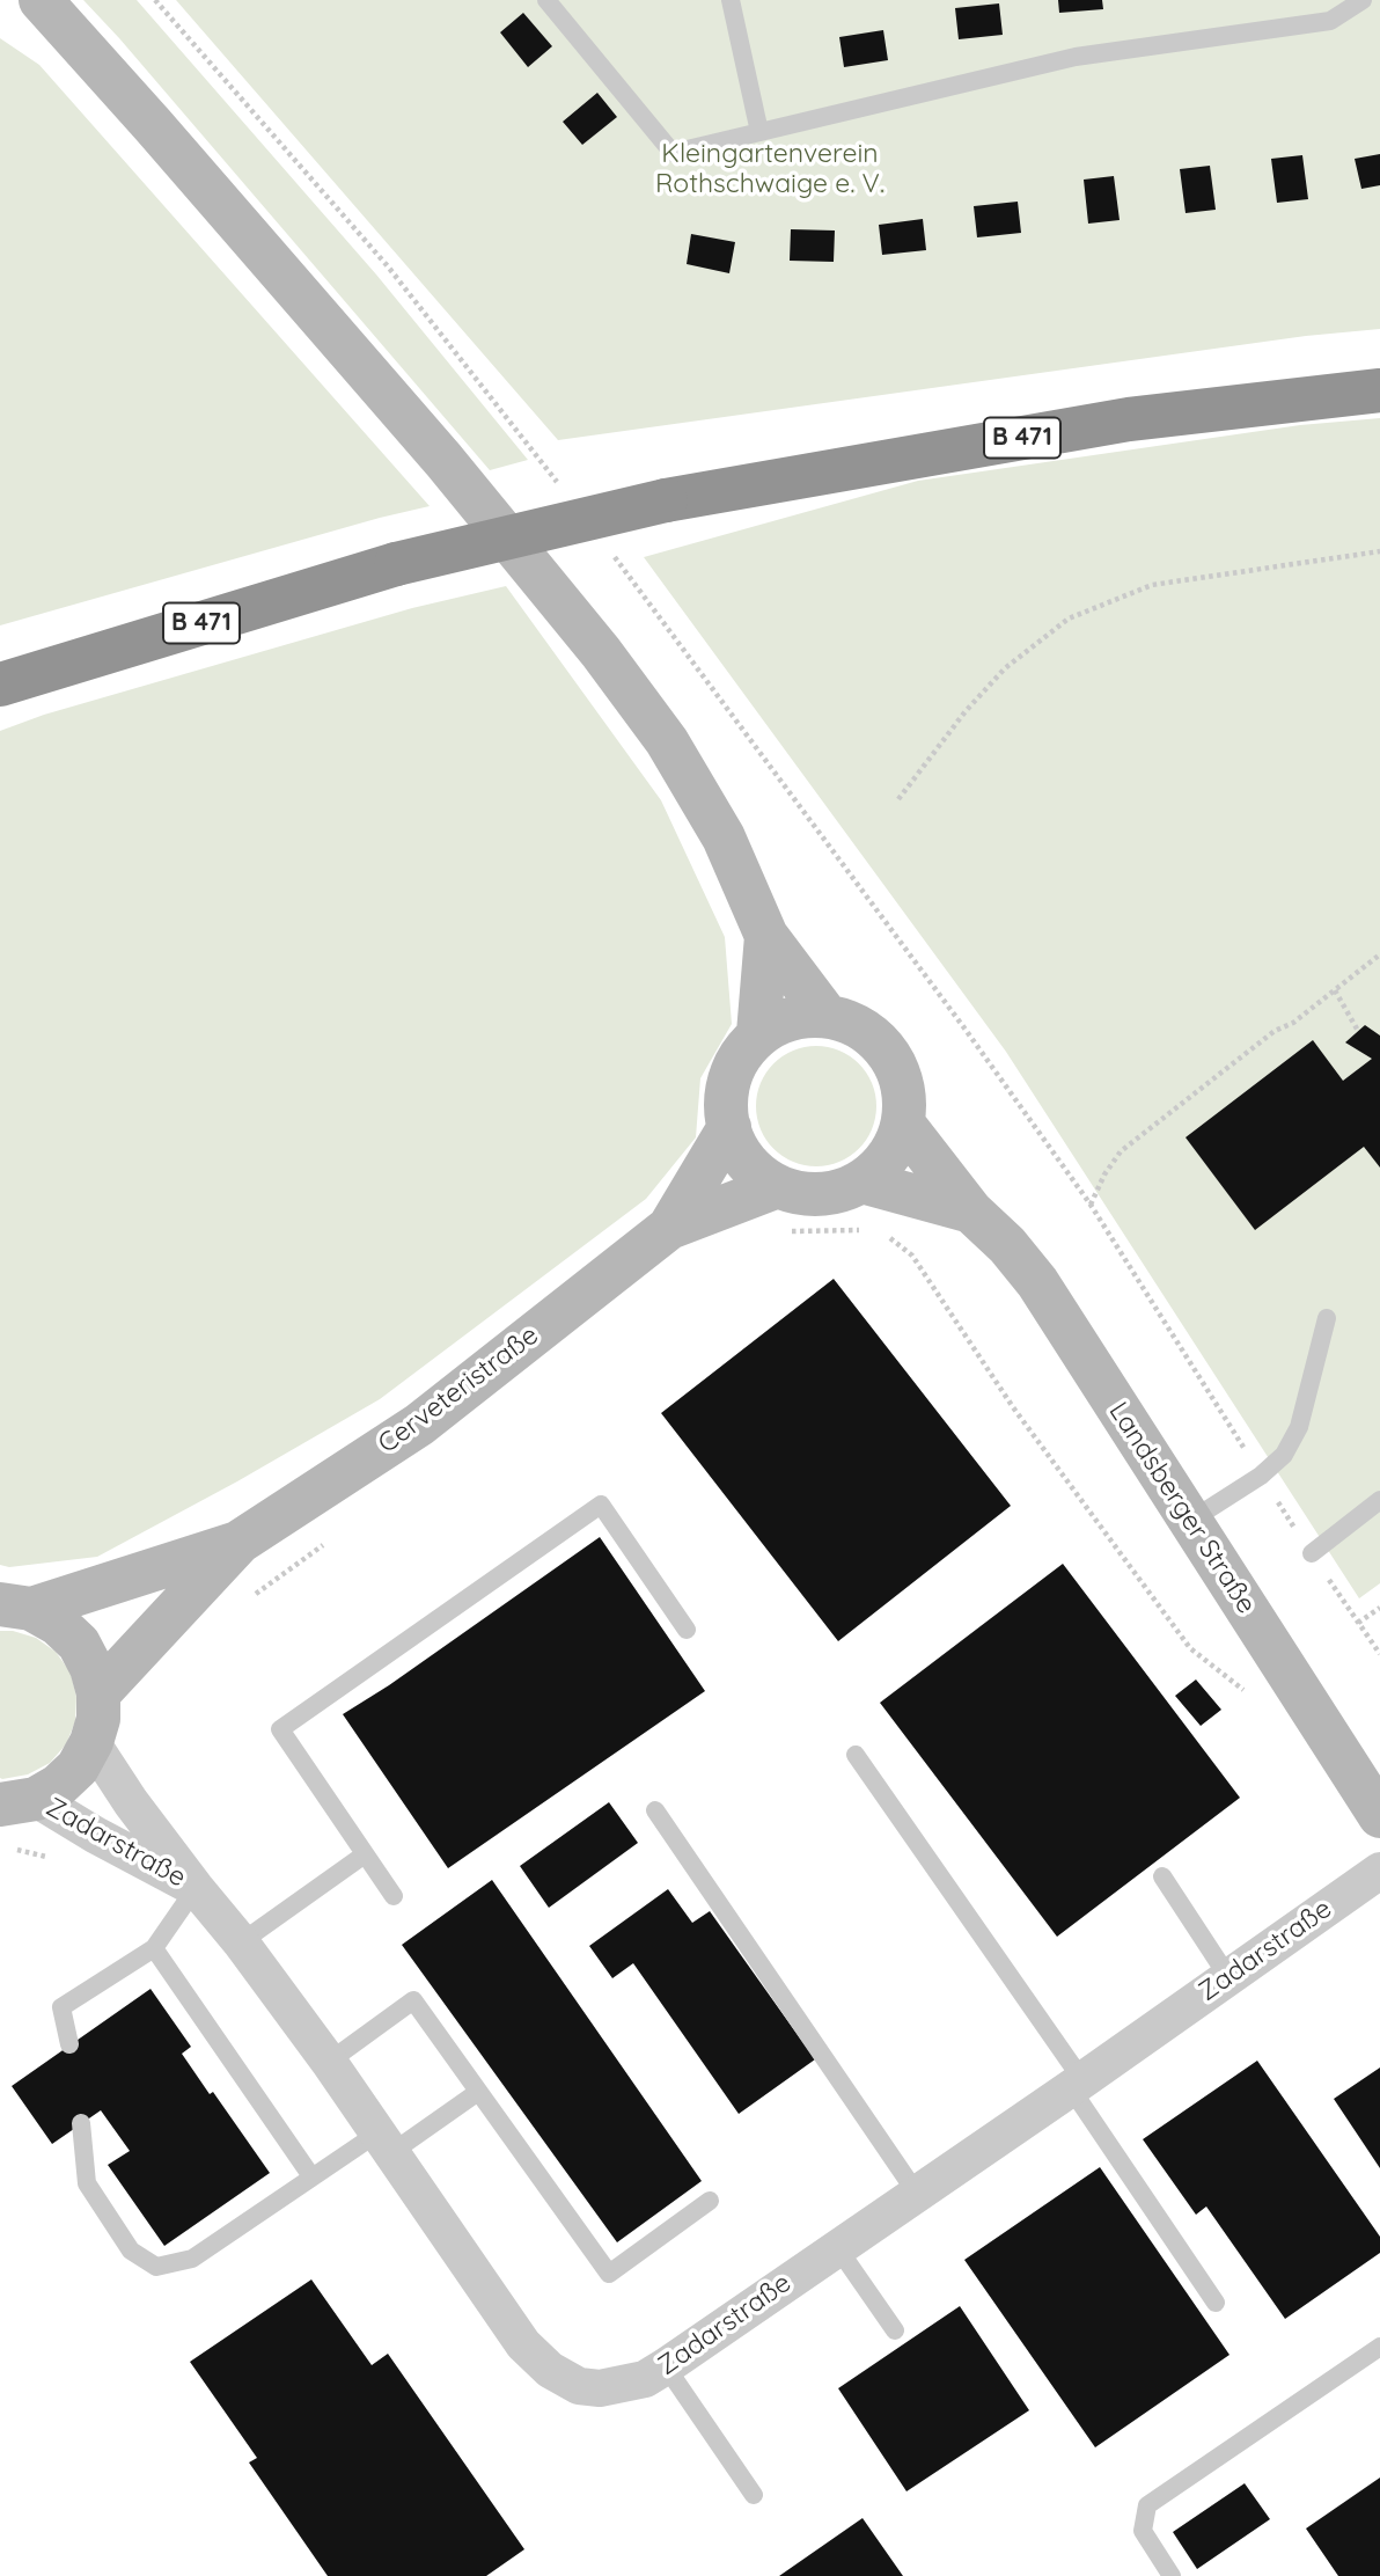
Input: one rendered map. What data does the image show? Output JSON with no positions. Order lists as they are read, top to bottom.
{
  "streets": {
    "highway": ["B 471"],
    "street": ["Cerveteristraße", "Landsberger Straße", "Zadarstraße"]
  },
  "crossings": [
    ["Cerveteristraße", "Landsberger Straße"],
    ["Cerveteristraße", "Zadarstraße"]
  ],
  "parks": ["Kleingartenverein Rothschwaige e. V."]
}
